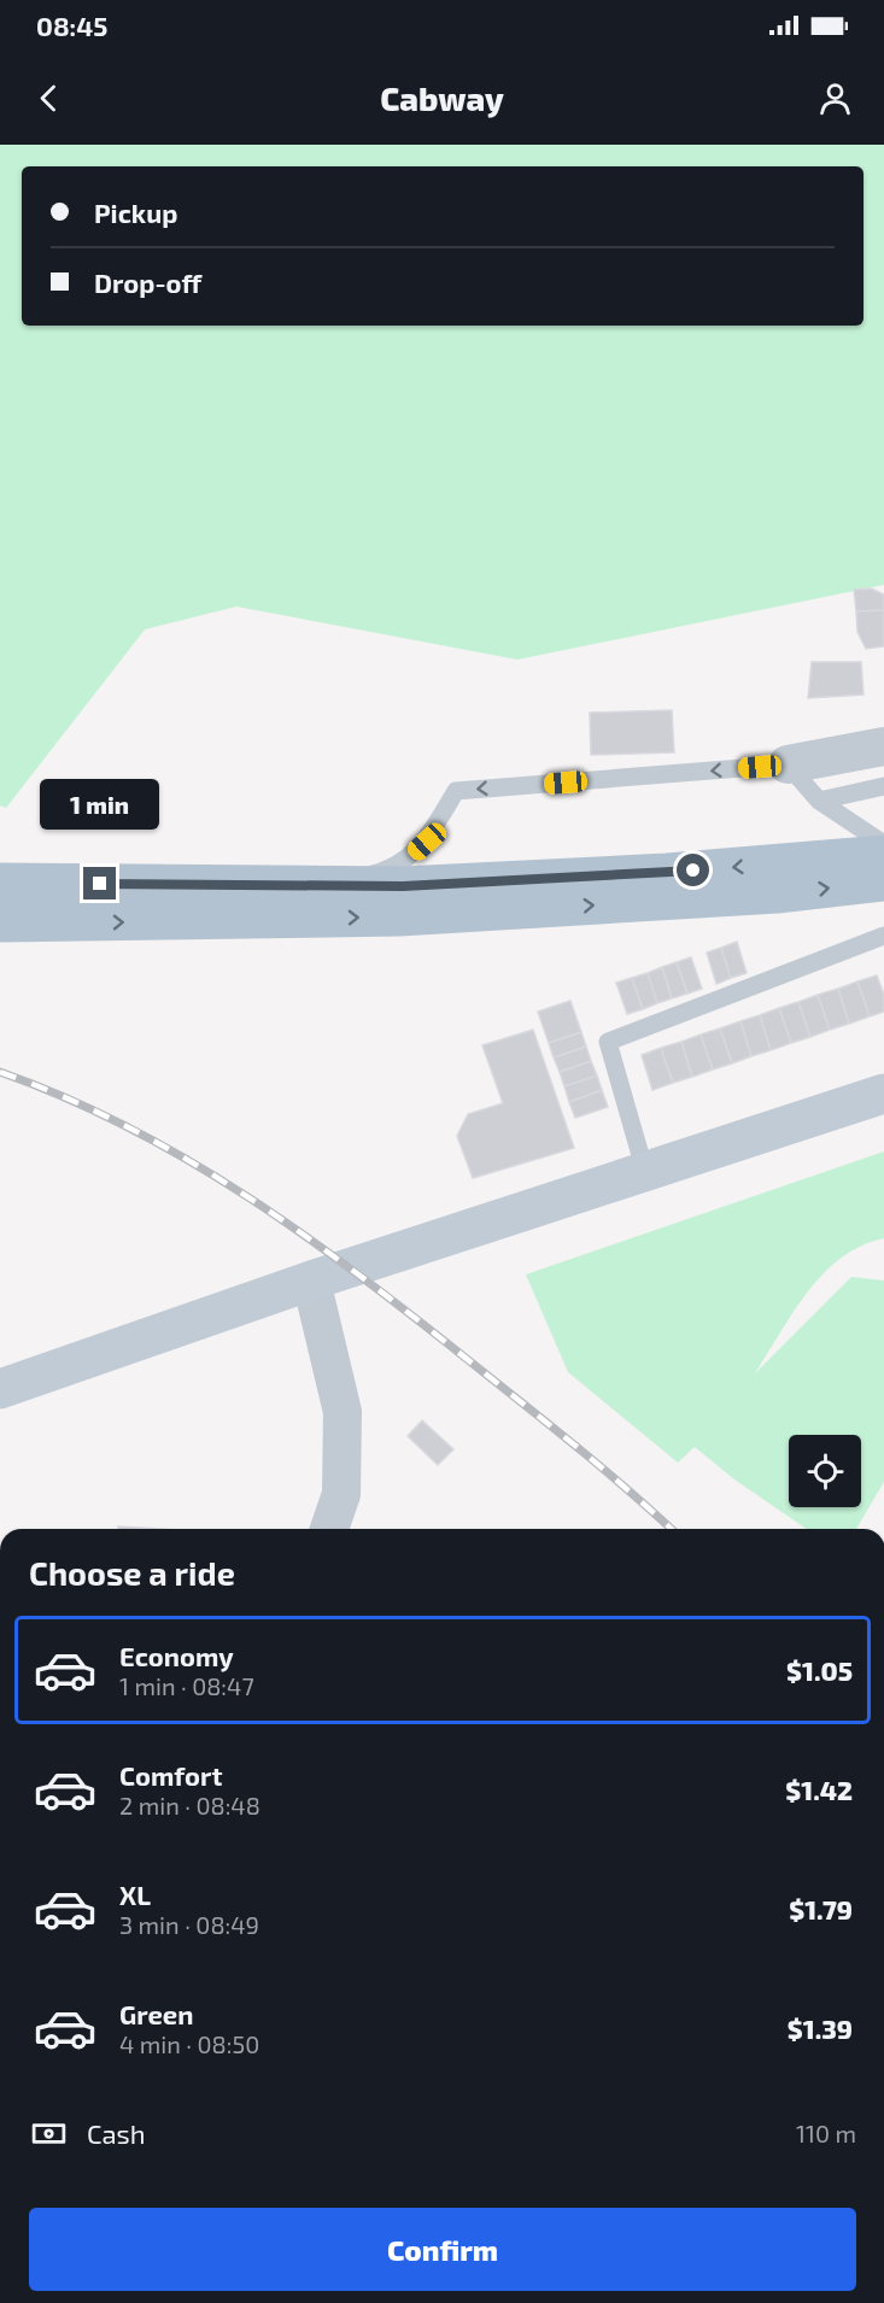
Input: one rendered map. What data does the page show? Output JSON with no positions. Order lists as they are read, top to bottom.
{
  "page": {
    "status": "08:45",
    "header": "Cabway",
    "banner": ["Pickup", "Drop-off"],
    "bubble": "1 min",
    "heading": "Choose a ride",
    "list": [
      {
        "name": "Economy",
        "note": "1 min · 08:47",
        "value": "$1.05"
      },
      {
        "name": "Comfort",
        "note": "2 min · 08:48",
        "value": "$1.42"
      },
      {
        "name": "XL",
        "note": "3 min · 08:49",
        "value": "$1.79"
      },
      {
        "name": "Green",
        "note": "4 min · 08:50",
        "value": "$1.39"
      }
    ],
    "pay": ["Cash", "110 m"],
    "buttons": "Confirm"
  }
}
